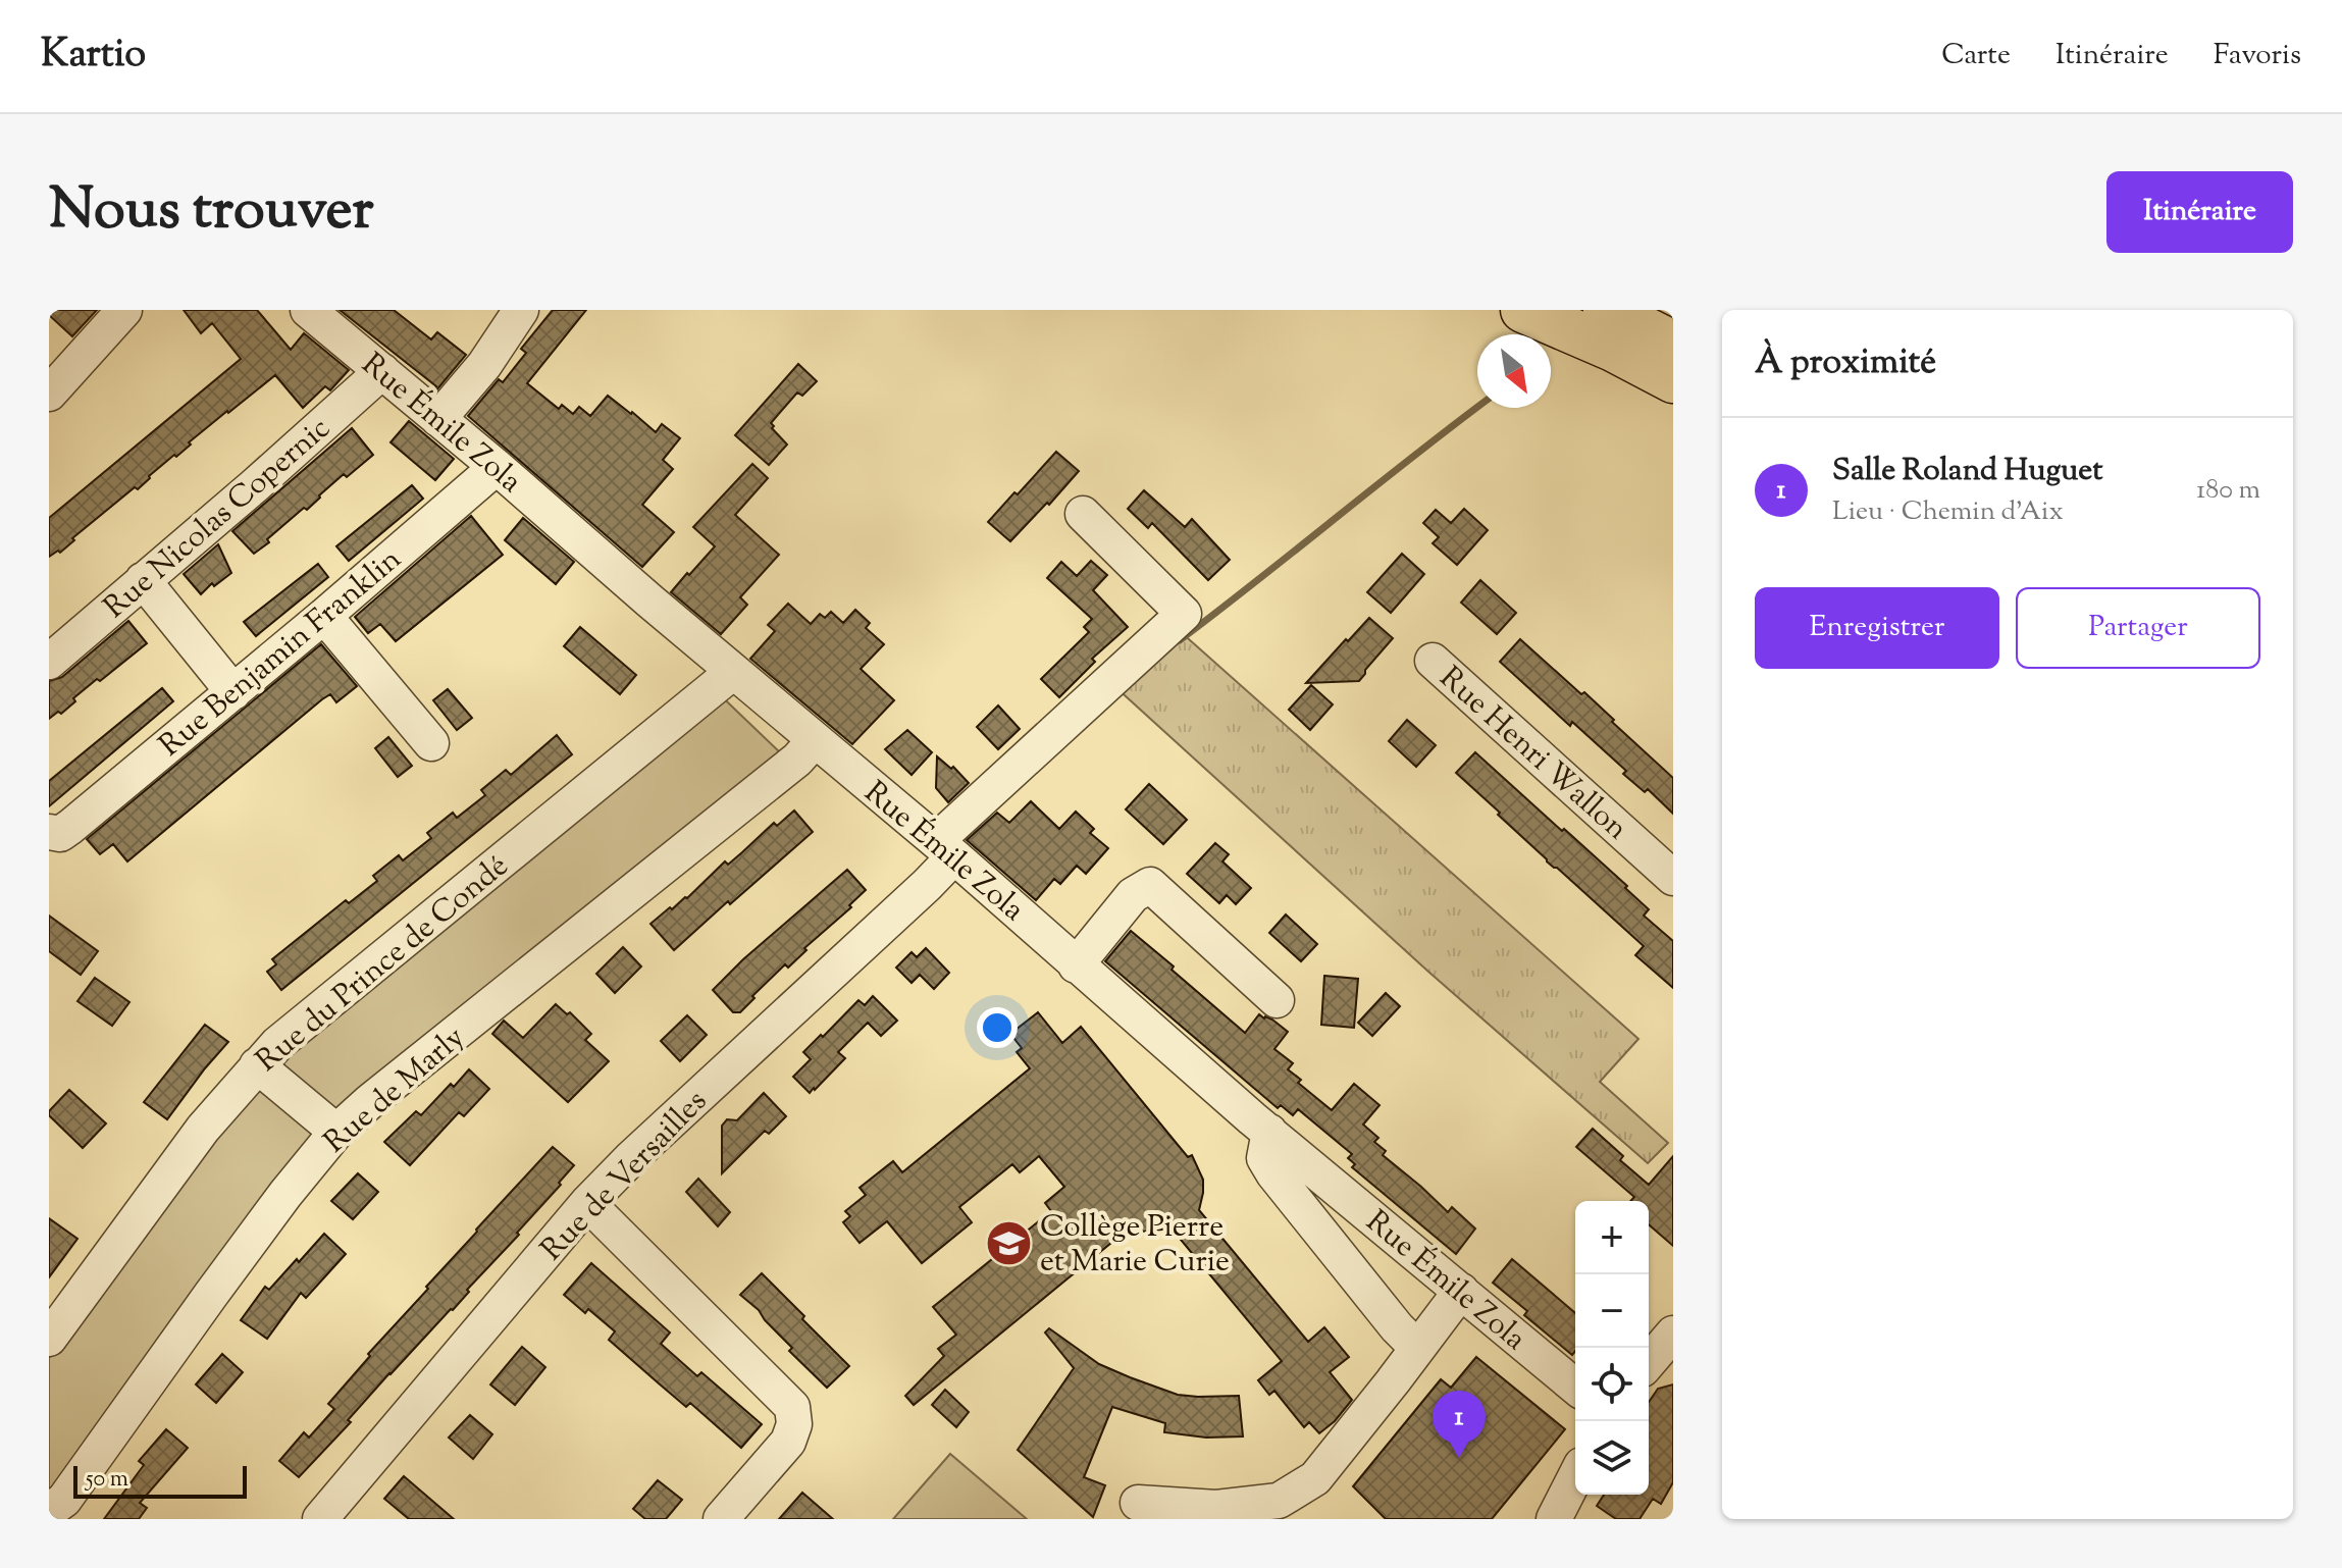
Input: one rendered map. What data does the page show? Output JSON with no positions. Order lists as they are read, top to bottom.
{
  "streets": {
    "street": [
      "Rue Émile Zola",
      "Rue Nicolas Copernic",
      "Rue Benjamin Franklin",
      "Rue Henri Wallon",
      "Rue du Prince de Condé",
      "Rue de Marly",
      "Rue de Versailles"
    ]
  },
  "crossings": [
    ["Rue Émile Zola", "Rue Nicolas Copernic"],
    ["Rue Émile Zola", "Rue Benjamin Franklin"],
    ["Rue Émile Zola", "Rue du Prince de Condé"],
    ["Rue Émile Zola", "Rue de Marly"],
    ["Rue Émile Zola", "Rue de Versailles"]
  ],
  "places": {
    "school or university": ["Collège Pierre et Marie Curie"]
  },
  "scale_bar": "50 m",
  "north": "bottom right",
  "page": {
    "header": "Kartio",
    "nav": ["Carte", "Itinéraire", "Favoris"],
    "title": "Nous trouver",
    "buttons": [
      "Itinéraire",
      ["Enregistrer", "Partager"]
    ],
    "heading": "À proximité",
    "list": [
      {
        "mark": "1",
        "name": "Salle Roland Huguet",
        "note": "Lieu · Chemin d'Aix",
        "value": "180 m"
      }
    ],
    "map_buttons": ["+", "−"],
    "pins": "1",
    "scale": "50 m"
  }
}
